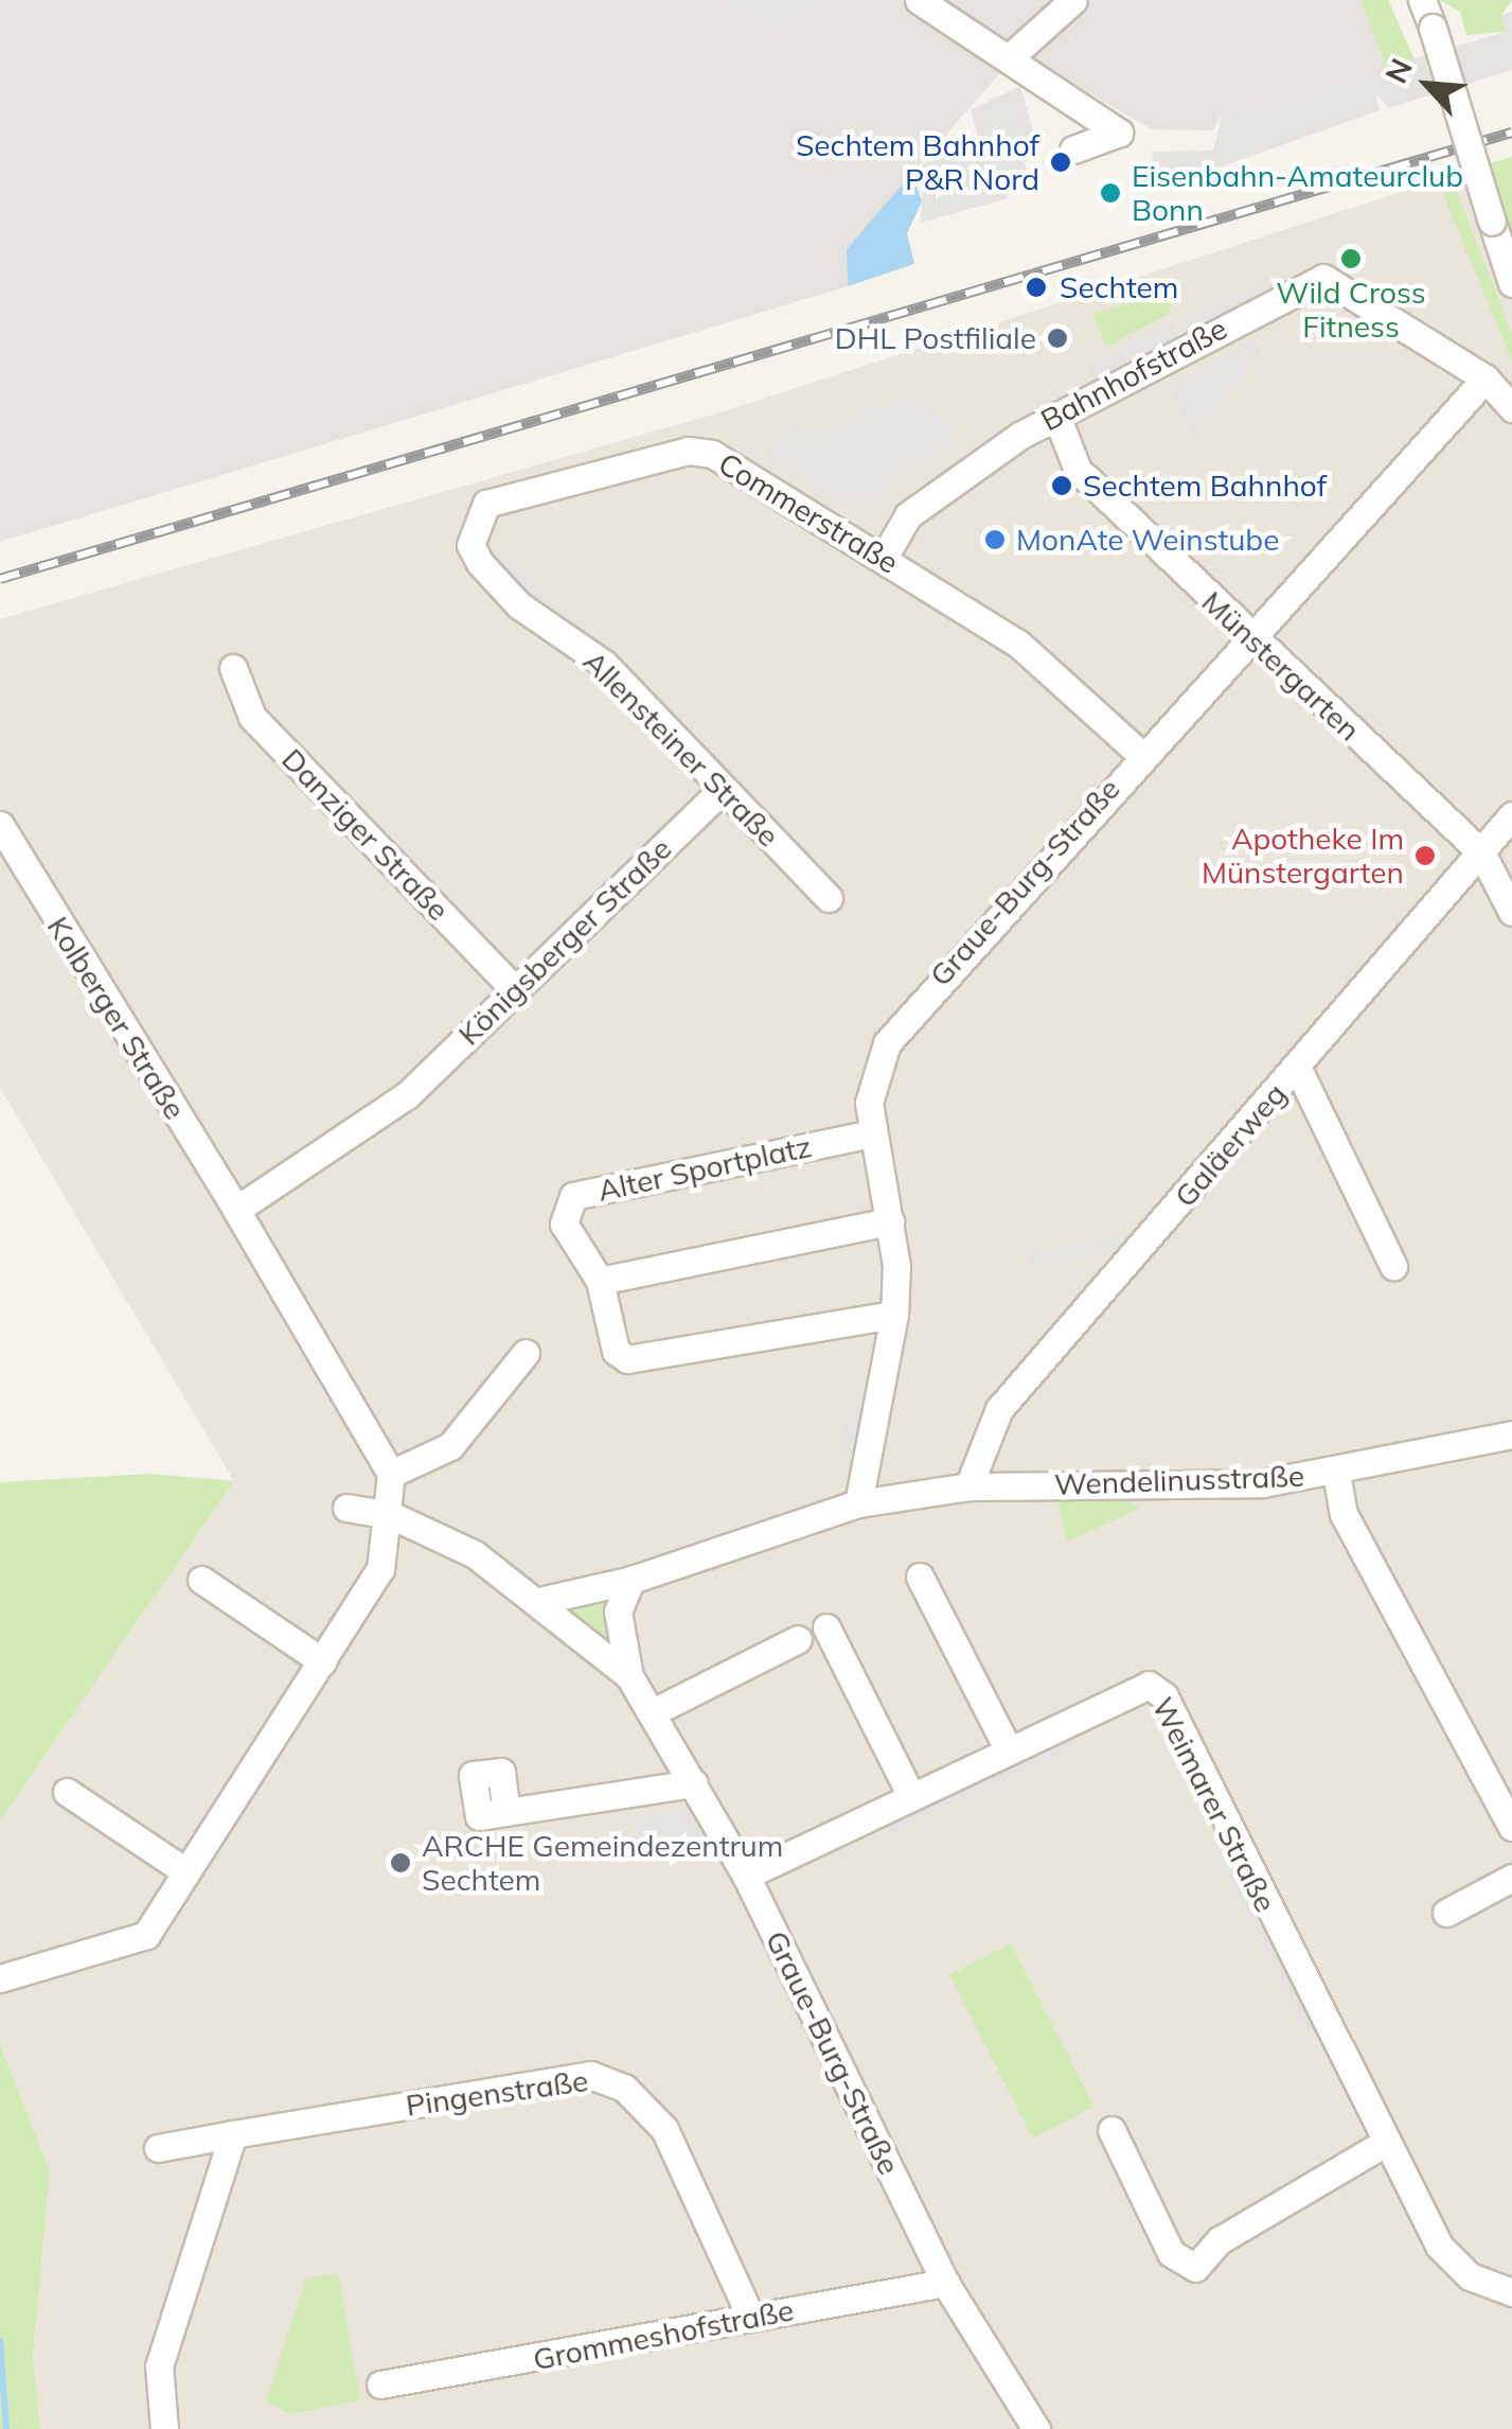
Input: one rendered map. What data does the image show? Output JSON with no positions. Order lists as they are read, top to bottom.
{
  "streets": {
    "street": [
      "Bahnhofstraße",
      "Commerstraße",
      "Münstergarten",
      "Allensteiner Straße",
      "Danziger Straße",
      "Graue-Burg-Straße",
      "Königsberger Straße",
      "Kolberger Straße",
      "Galäerweg",
      "Alter Sportplatz",
      "Wendelinusstraße",
      "Weimarer Straße",
      "Pingenstraße",
      "Grommeshofstraße"
    ]
  },
  "crossings": [
    ["Bahnhofstraße", "Commerstraße"],
    ["Bahnhofstraße", "Münstergarten"],
    ["Bahnhofstraße", "Graue-Burg-Straße"],
    ["Commerstraße", "Allensteiner Straße"],
    ["Commerstraße", "Graue-Burg-Straße"],
    ["Münstergarten", "Graue-Burg-Straße"],
    ["Münstergarten", "Galäerweg"],
    ["Allensteiner Straße", "Königsberger Straße"],
    ["Danziger Straße", "Königsberger Straße"],
    ["Graue-Burg-Straße", "Alter Sportplatz"],
    ["Graue-Burg-Straße", "Weimarer Straße"],
    ["Graue-Burg-Straße", "Grommeshofstraße"],
    ["Königsberger Straße", "Kolberger Straße"],
    ["Galäerweg", "Wendelinusstraße"],
    ["Pingenstraße", "Grommeshofstraße"]
  ],
  "places": [
    "Sechtem Bahnhof P&R Nord",
    "Eisenbahn-Amateurclub Bonn",
    "Wild Cross Fitness",
    "Sechtem",
    "DHL Postfiliale",
    "Sechtem Bahnhof",
    "MonAte Weinstube",
    "Apotheke Im Münstergarten",
    "ARCHE Gemeindezentrum Sechtem"
  ],
  "north": "top left"
}
